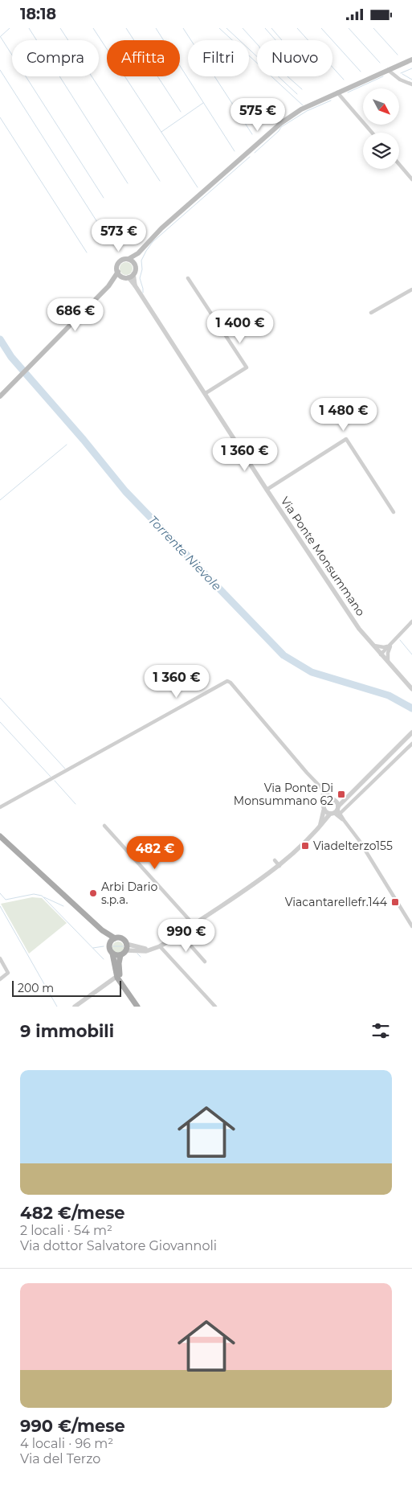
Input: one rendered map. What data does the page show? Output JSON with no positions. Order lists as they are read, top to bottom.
{
  "streets": {
    "street": ["Via Ponte Monsummano"]
  },
  "water": ["Torrente Nievole"],
  "places": {
    "transit": ["Via Ponte Di Monsummano 62", "Viadelterzo155", "Viacantarellefr.144"],
    "other": ["Arbi Dario s.p.a."]
  },
  "scale_bar": "200 m",
  "north": "bottom right",
  "page": {
    "status": "18:18",
    "chip": [
      "Compra",
      "Affitta",
      "Filtri",
      "Nuovo"
    ],
    "price": [
      "575 €",
      "573 €",
      "686 €",
      "1 400 €",
      "1 480 €",
      "1 360 €",
      "1 360 €",
      "482 €",
      "990 €"
    ],
    "scale": "200 m",
    "heading": "9 immobili",
    "list": [
      {
        "name": "482 €/mese",
        "note": "2 locali · 54 m² · Via dottor Salvatore Giovannoli"
      },
      {
        "name": "990 €/mese",
        "note": "4 locali · 96 m² · Via del Terzo"
      }
    ]
  }
}
